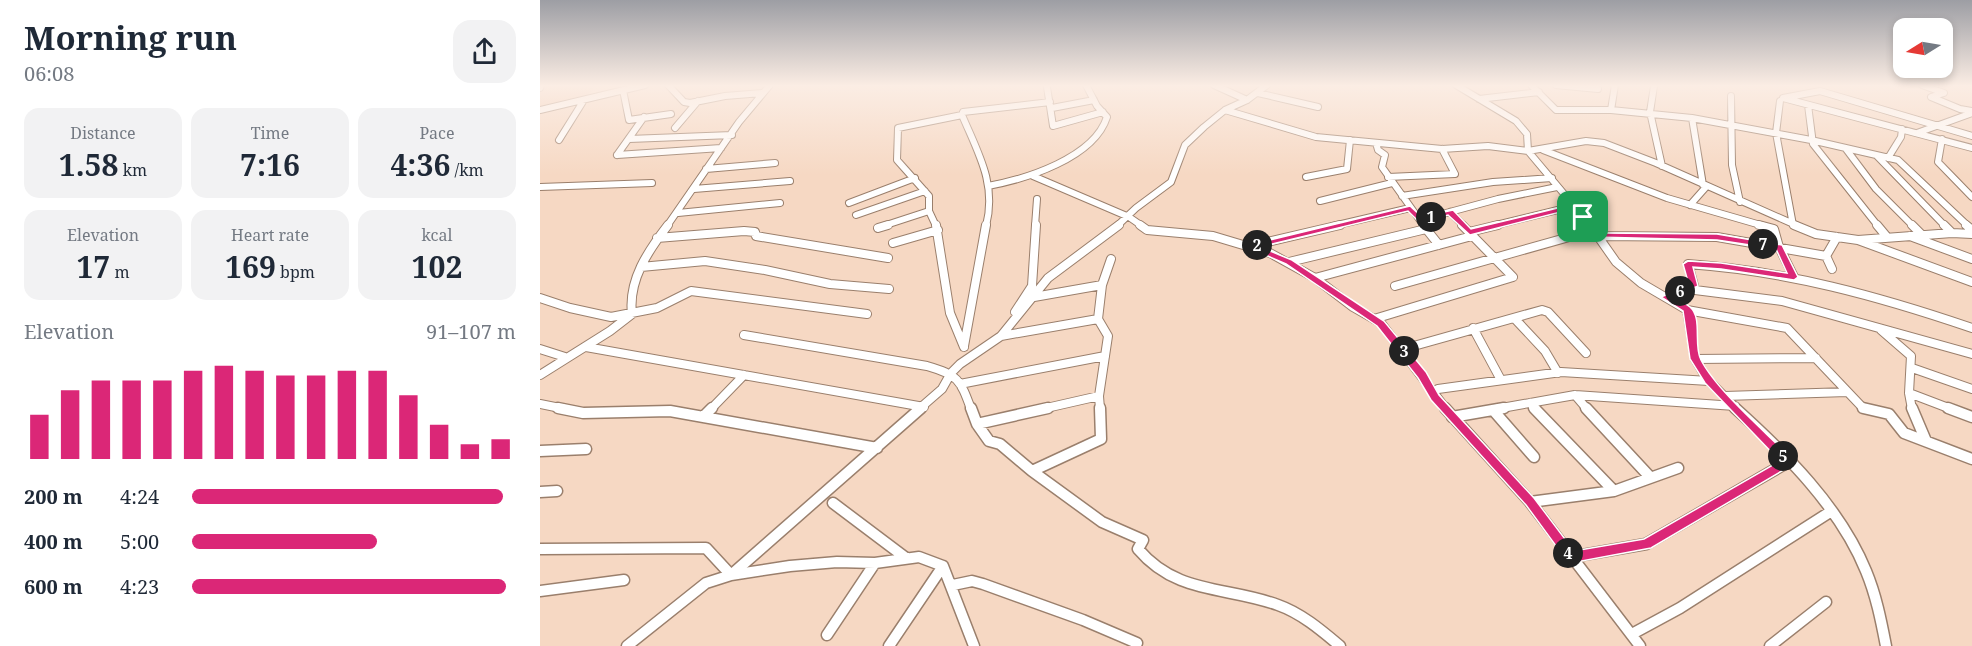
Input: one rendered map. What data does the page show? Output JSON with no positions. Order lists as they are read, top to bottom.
{
  "north": "left",
  "page": {
    "heading": ["Morning run", "06:08"],
    "stats": [
      ["Distance", "1.58 km"],
      ["Time", "7:16"],
      ["Pace", "4:36 /km"],
      ["Elevation", "17 m"],
      ["Heart rate", "169 bpm"],
      ["kcal", "102"]
    ],
    "pins": [
      "1",
      "7",
      "2",
      "6",
      "3",
      "5",
      "4"
    ],
    "chart": ["Elevation", "91–107 m"],
    "list": [
      {
        "name": "200 m",
        "note": "4:24"
      },
      {
        "name": "400 m",
        "note": "5:00"
      },
      {
        "name": "600 m",
        "note": "4:23"
      }
    ]
  }
}
